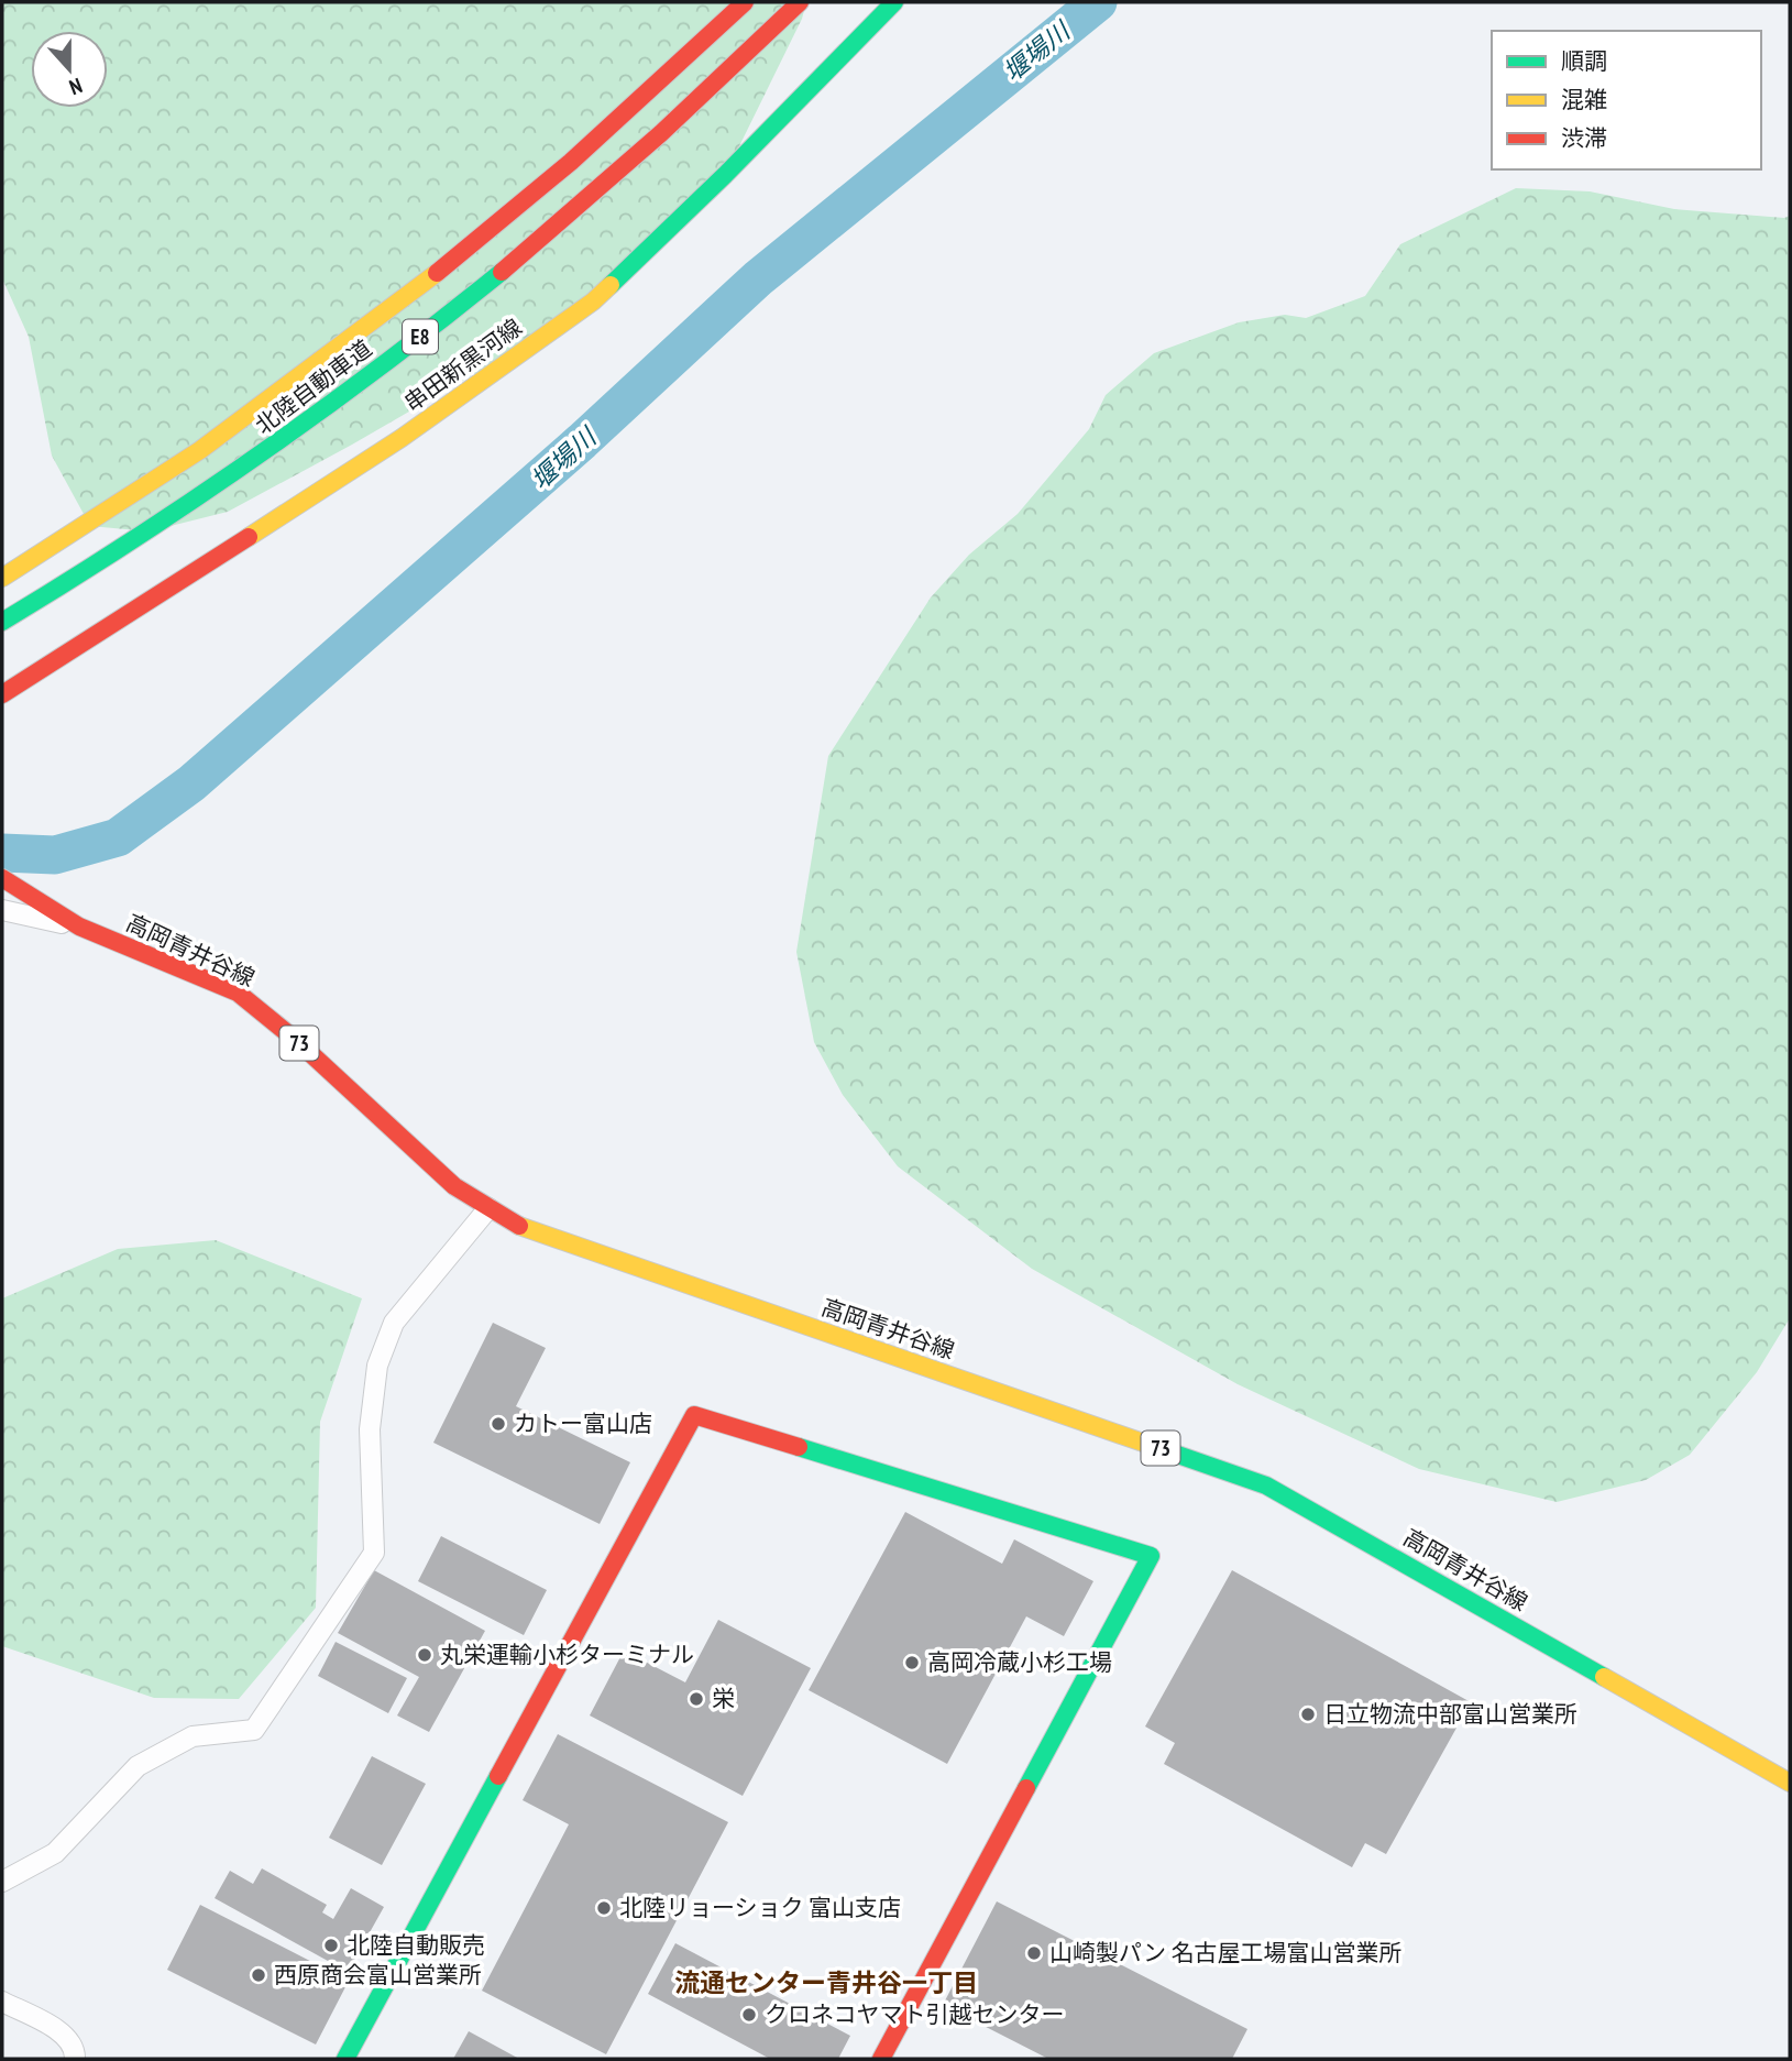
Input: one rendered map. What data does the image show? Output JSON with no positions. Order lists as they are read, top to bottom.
{
  "streets": {
    "main road": [
      "E8",
      "串田新黒河線",
      "北陸自動車道",
      "高岡青井谷線",
      "73"
    ]
  },
  "districts": ["流通センター青井谷一丁目"],
  "water": ["堰場川"],
  "places": [
    "カトー富山店",
    "丸栄運輸小杉ターミナル",
    "高岡冷蔵小杉工場",
    "栄",
    "日立物流中部富山営業所",
    "北陸リョーショク 富山支店",
    "北陸自動販売",
    "山崎製パン 名古屋工場富山営業所",
    "西原商会富山営業所",
    "クロネコヤマト引越センター"
  ],
  "legend": ["順調", "混雑", "渋滞"],
  "north": "bottom"
}
